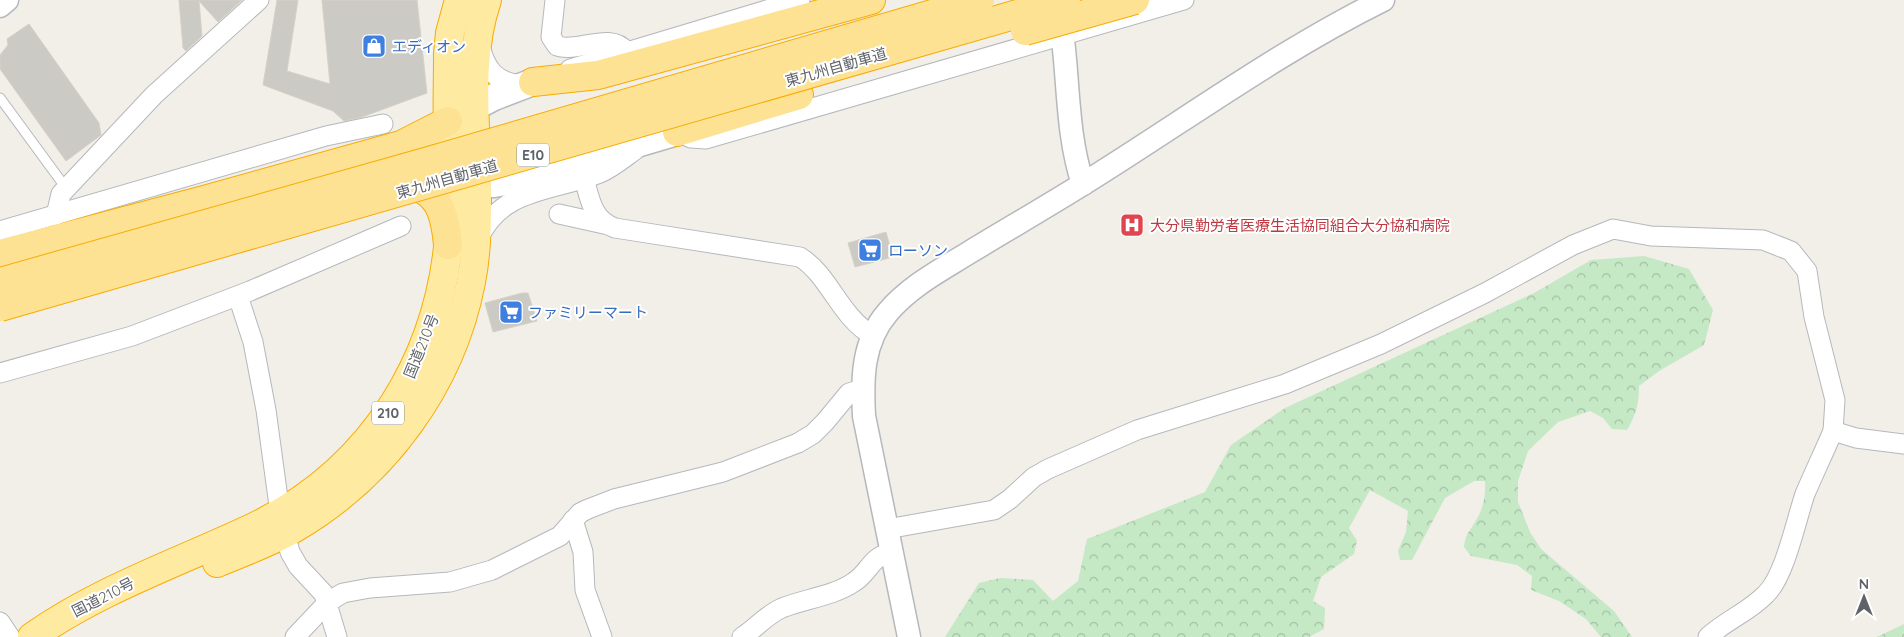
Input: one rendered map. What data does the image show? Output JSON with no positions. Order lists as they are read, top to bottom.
{
  "streets": {
    "highway": [
      "東九州自動車道",
      "E10",
      "国道210号",
      "210"
    ]
  },
  "places": {
    "shop": ["エディオン"],
    "hospital": ["大分県勤労者医療生活協同組合大分協和病院"],
    "supermarket": ["ローソン", "ファミリーマート"]
  },
  "north": "top"
}
